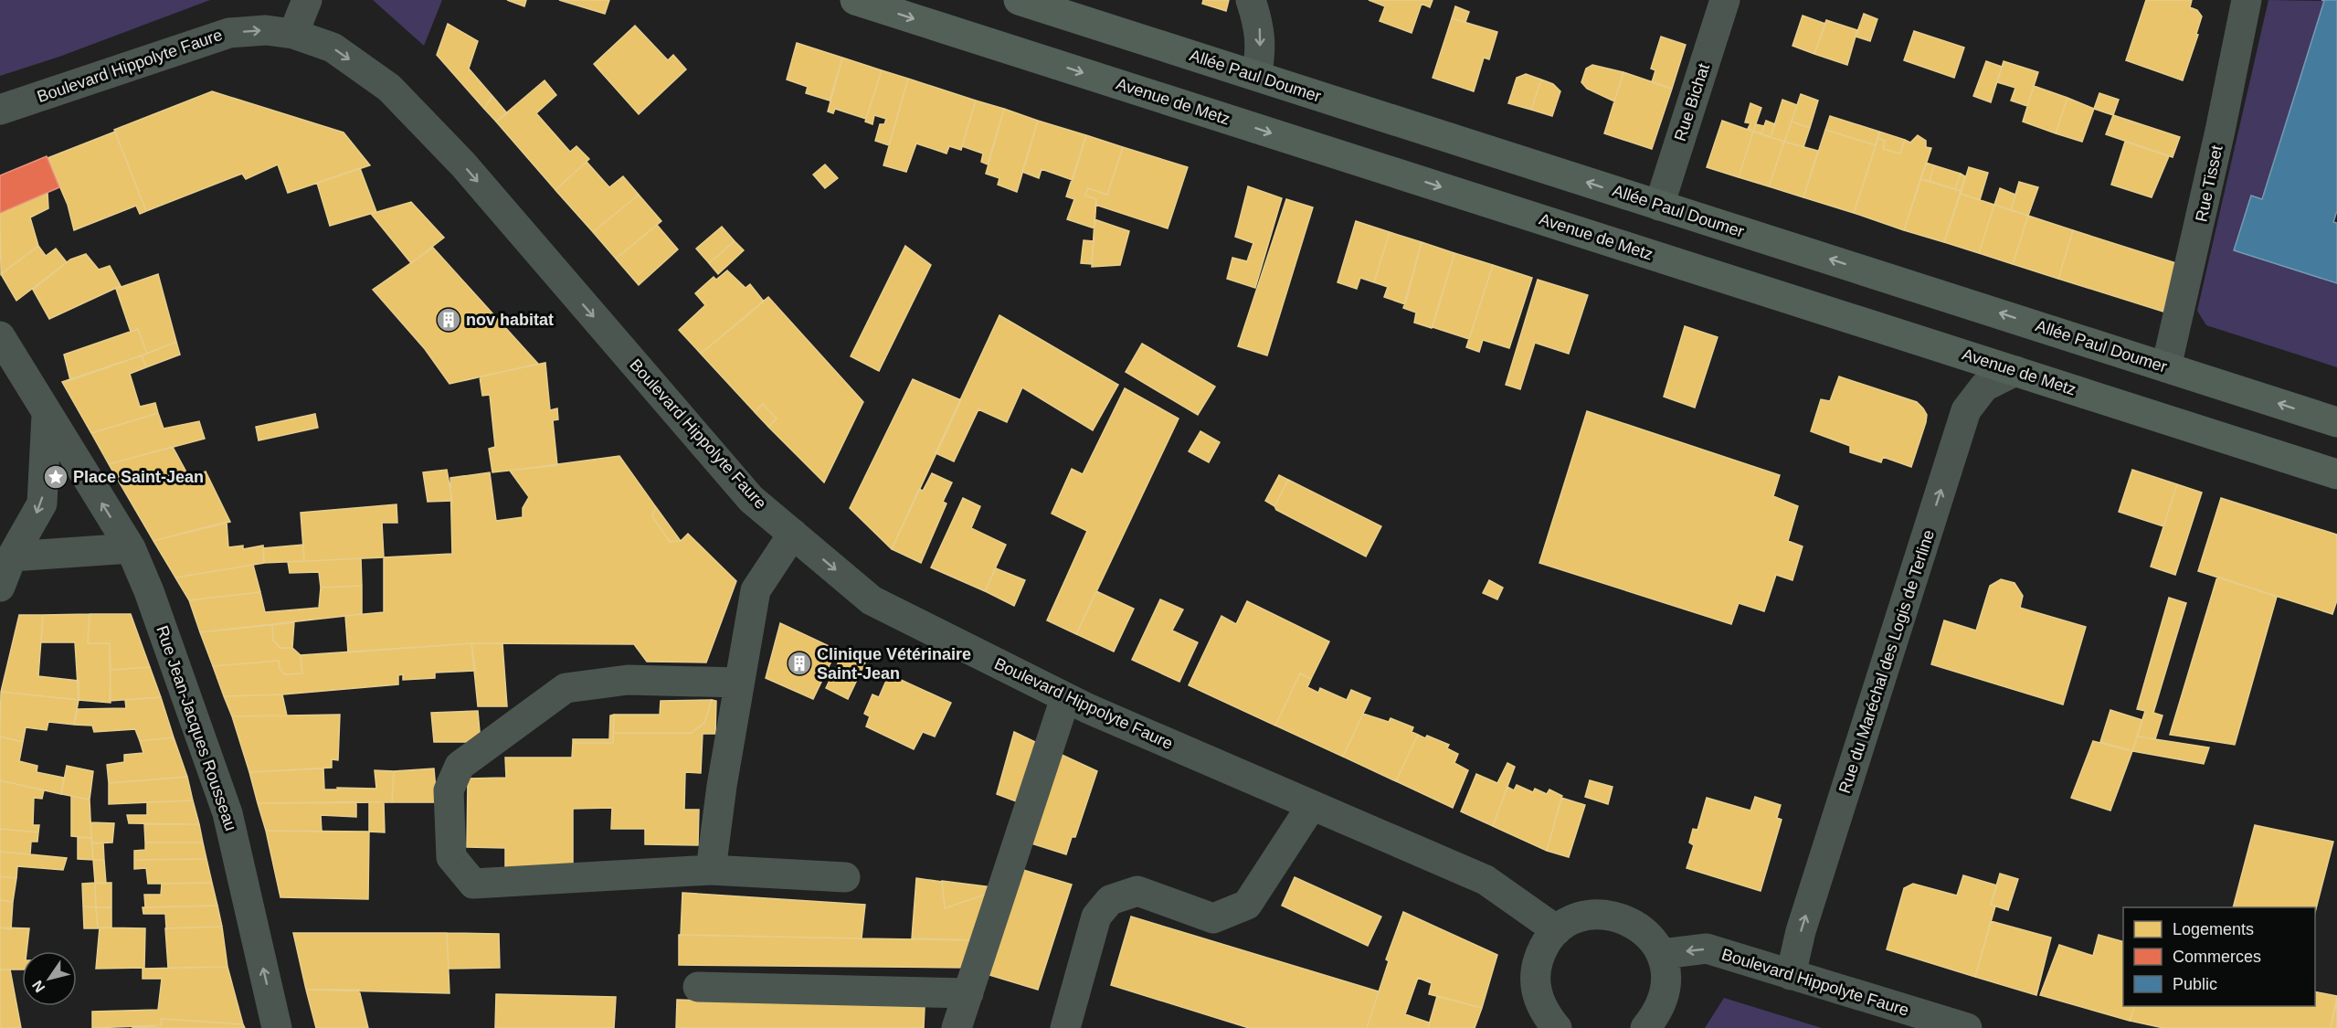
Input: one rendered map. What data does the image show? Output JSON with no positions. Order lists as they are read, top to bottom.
{
  "streets": {
    "main road": ["Allée Paul Doumer", "Avenue de Metz"],
    "street": [
      "Boulevard Hippolyte Faure",
      "Rue Bichat",
      "Rue Tisset",
      "Rue du Maréchal des Logis de Terline",
      "Rue Jean-Jacques Rousseau"
    ]
  },
  "crossings": [
    ["Boulevard Hippolyte Faure", "Rue du Maréchal des Logis de Terline"],
    ["Allée Paul Doumer", "Rue Bichat"],
    ["Allée Paul Doumer", "Rue Tisset"],
    ["Avenue de Metz", "Rue du Maréchal des Logis de Terline"]
  ],
  "one_way": [
    "Allée Paul Doumer",
    "Avenue de Metz",
    "Rue du Maréchal des Logis de Terline",
    "Rue Jean-Jacques Rousseau"
  ],
  "places": {
    "building": ["nov habitat", "Clinique Vétérinaire Saint-Jean"],
    "place": ["Place Saint-Jean"]
  },
  "legend": ["Logements", "Commerces", "Public"],
  "north": "bottom left"
}
